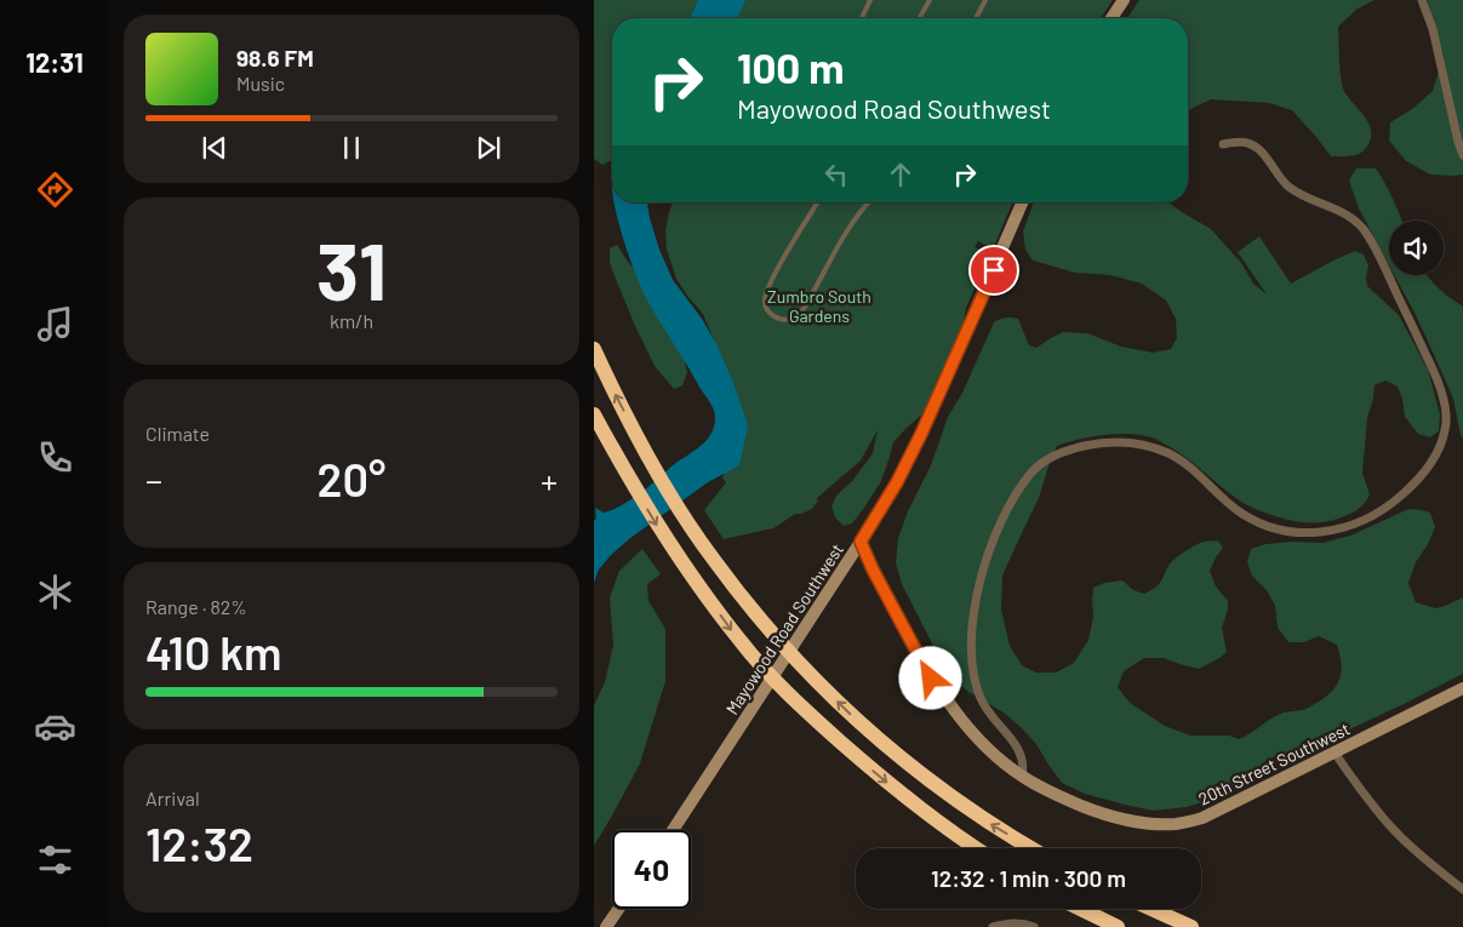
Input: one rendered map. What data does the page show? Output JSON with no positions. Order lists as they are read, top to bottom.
{
  "streets": {
    "street": ["Mayowood Road Southwest", "20th Street Southwest"]
  },
  "crossings": [
    ["Mayowood Road Southwest", "20th Street Southwest"]
  ],
  "parks": ["Zumbro South Gardens"],
  "page": {
    "tabs": "12:31",
    "turn": ["100 m", "Mayowood Road Southwest"],
    "song": ["98.6 FM", "Music"],
    "tile": [
      ["31", "km/h"],
      "Climate",
      ["Range · 82%", "410 km"],
      ["Arrival", "12:32"]
    ],
    "heat": ["−", "20°", "+"],
    "limit": "40",
    "trip": "12:32 · 1 min · 300 m"
  }
}
